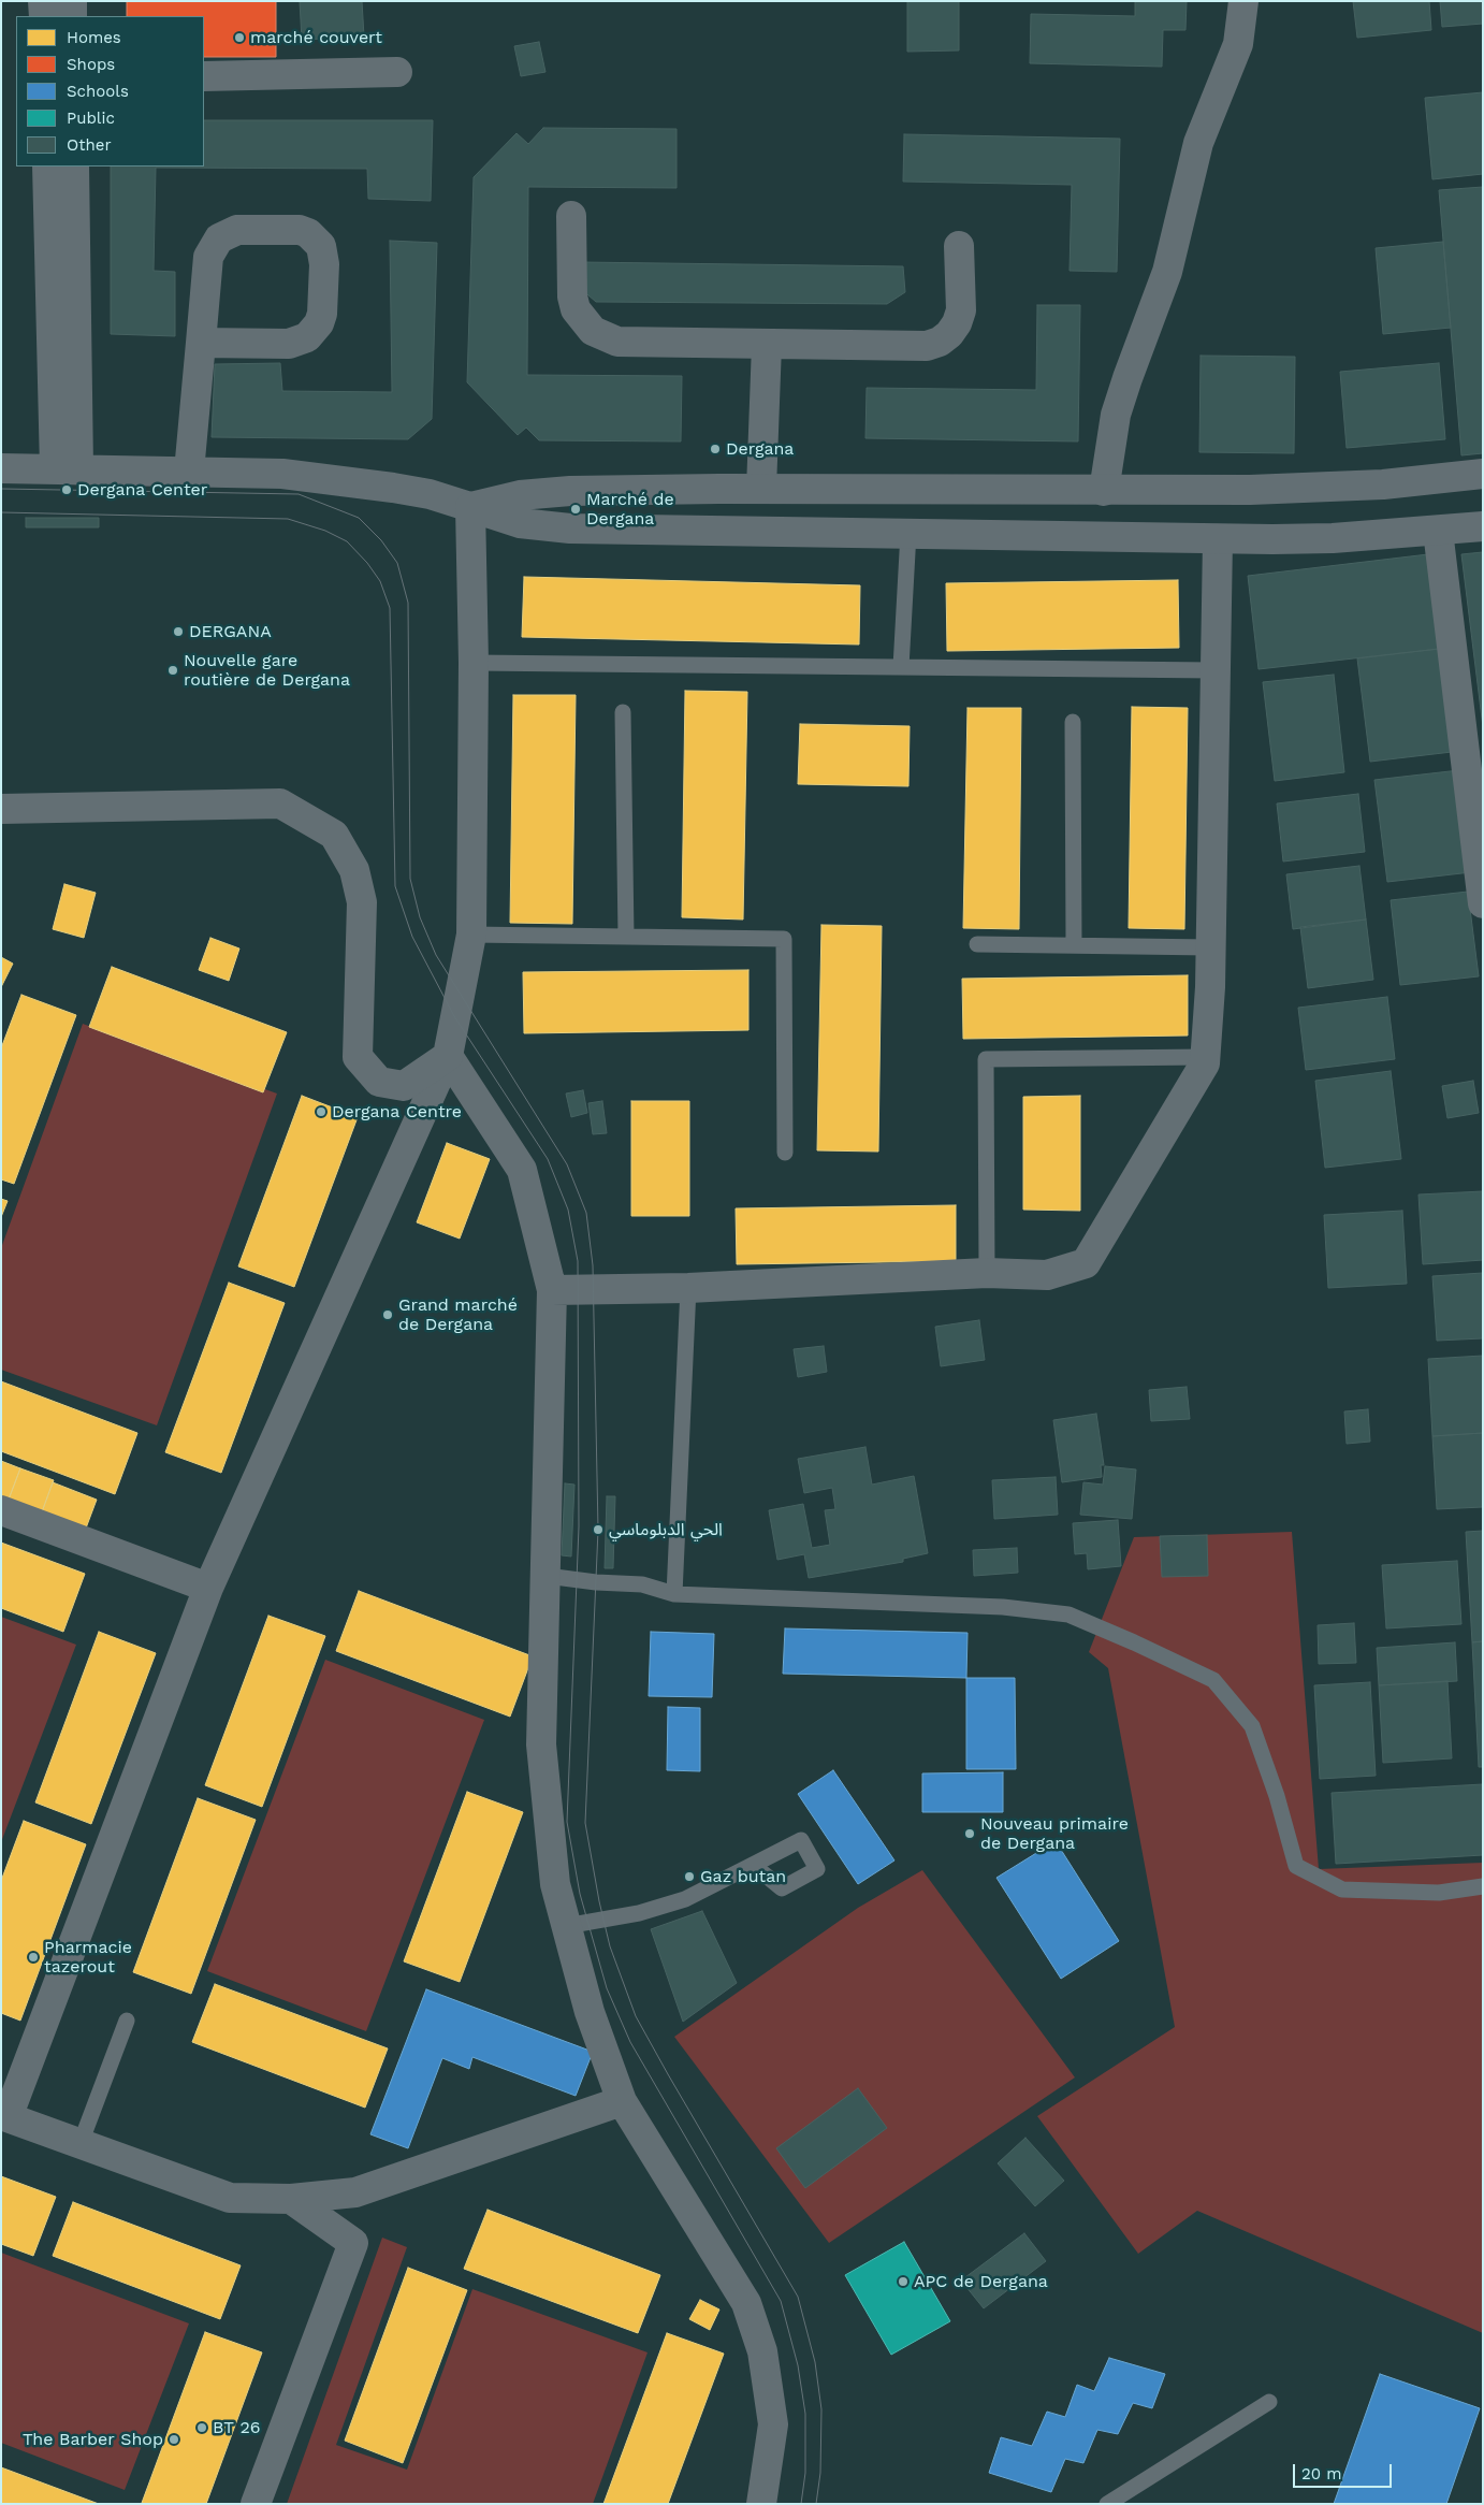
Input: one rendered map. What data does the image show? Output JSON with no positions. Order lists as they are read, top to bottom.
{
  "places": [
    "marché couvert",
    "Dergana",
    "Dergana Center",
    "Marché de Dergana",
    "DERGANA",
    "Nouvelle gare routière de Dergana",
    "Dergana Centre",
    "Grand marché de Dergana",
    "الحي الدبلوماسي",
    "Nouveau primaire de Dergana",
    "Gaz butan",
    "Pharmacie tazerout",
    "APC de Dergana",
    "BT 26",
    "The Barber Shop"
  ],
  "legend": [
    "Homes",
    "Shops",
    "Schools",
    "Public",
    "Other"
  ],
  "scale_bar": "20 m"
}
